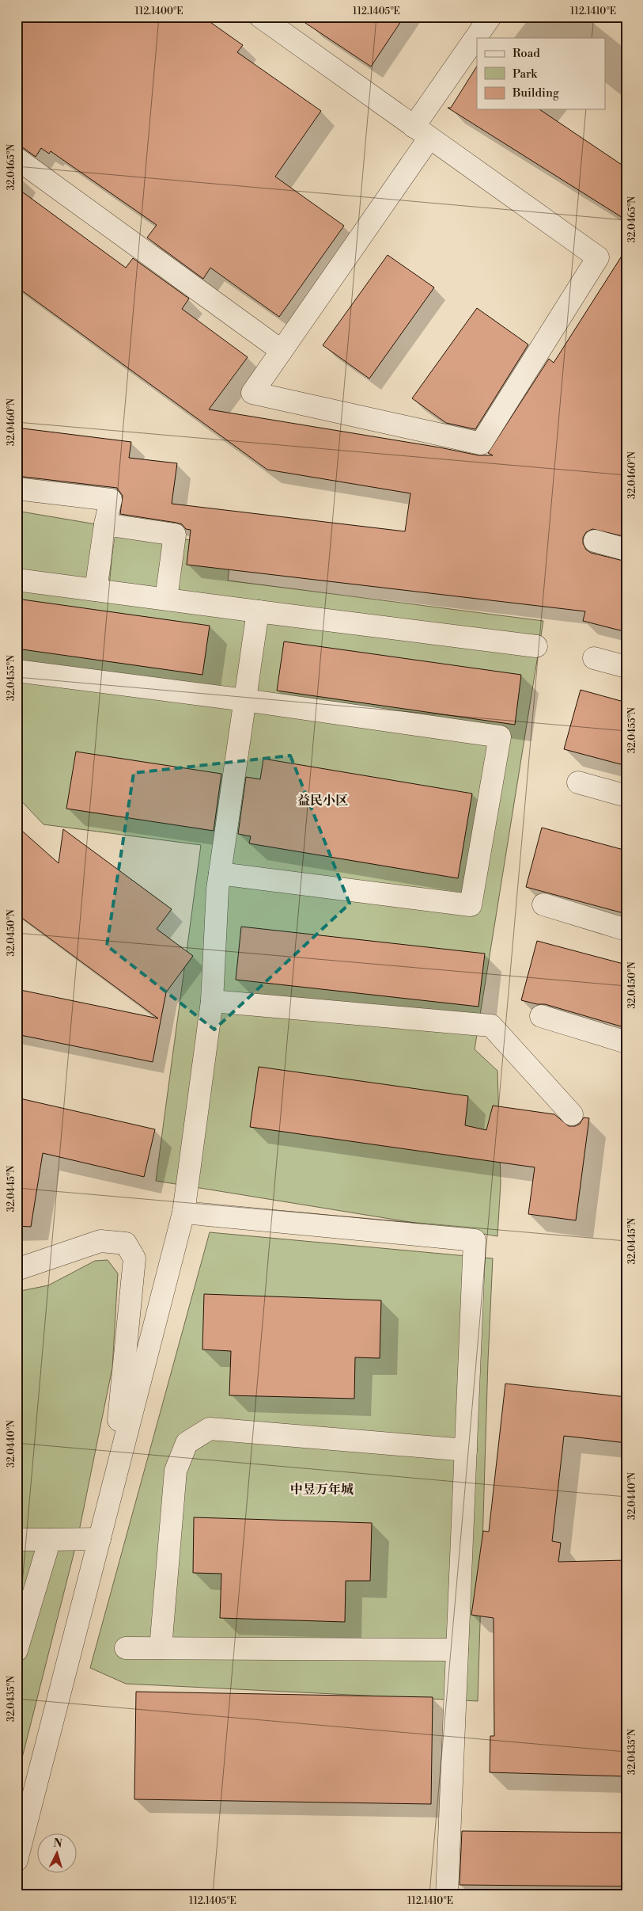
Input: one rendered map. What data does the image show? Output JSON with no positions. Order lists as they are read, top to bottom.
{
  "districts": ["益民小区", "中昱万年城"],
  "legend": ["Road", "Park", "Building"],
  "north": "top",
  "coordinates": [
    "112.1400°E",
    "112.1405°E",
    "112.1410°E",
    "32.0465°N",
    "32.0460°N",
    "32.0455°N",
    "32.0450°N",
    "32.0445°N",
    "32.0440°N",
    "32.0435°N"
  ]
}
